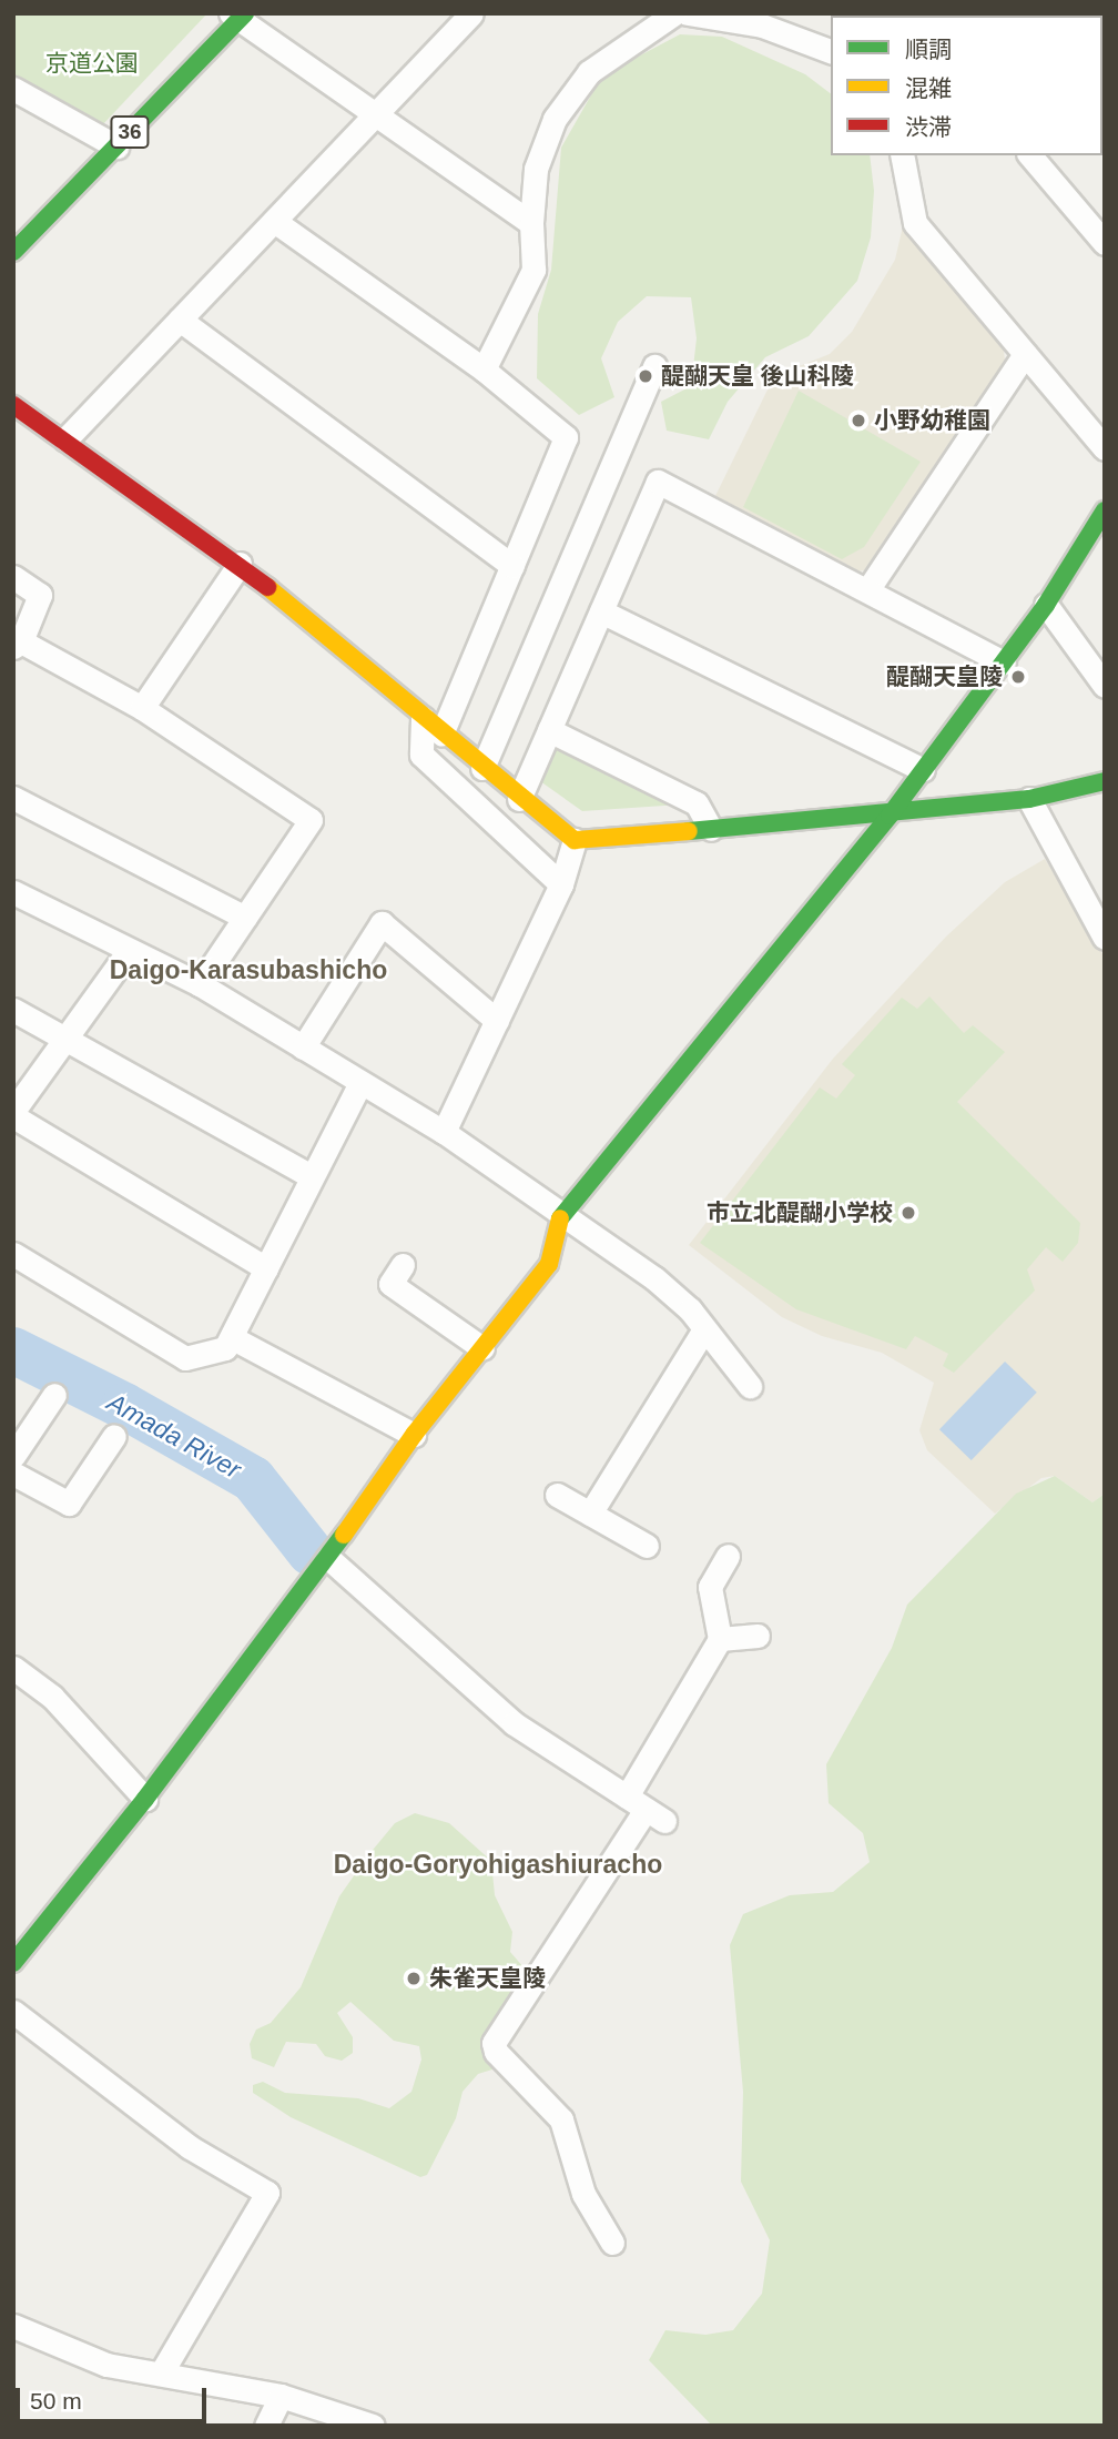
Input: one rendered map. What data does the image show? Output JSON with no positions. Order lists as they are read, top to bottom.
{
  "streets": {
    "street": ["36"]
  },
  "districts": ["Daigo-Karasubashicho", "Daigo-Goryohigashiuracho"],
  "water": ["Amada River"],
  "parks": ["京道公園"],
  "places": [
    "醍醐天皇 後山科陵",
    "小野幼稚園",
    "醍醐天皇陵",
    "市立北醍醐小学校",
    "朱雀天皇陵"
  ],
  "legend": ["順調", "混雑", "渋滞"],
  "scale_bar": "50 m"
}
